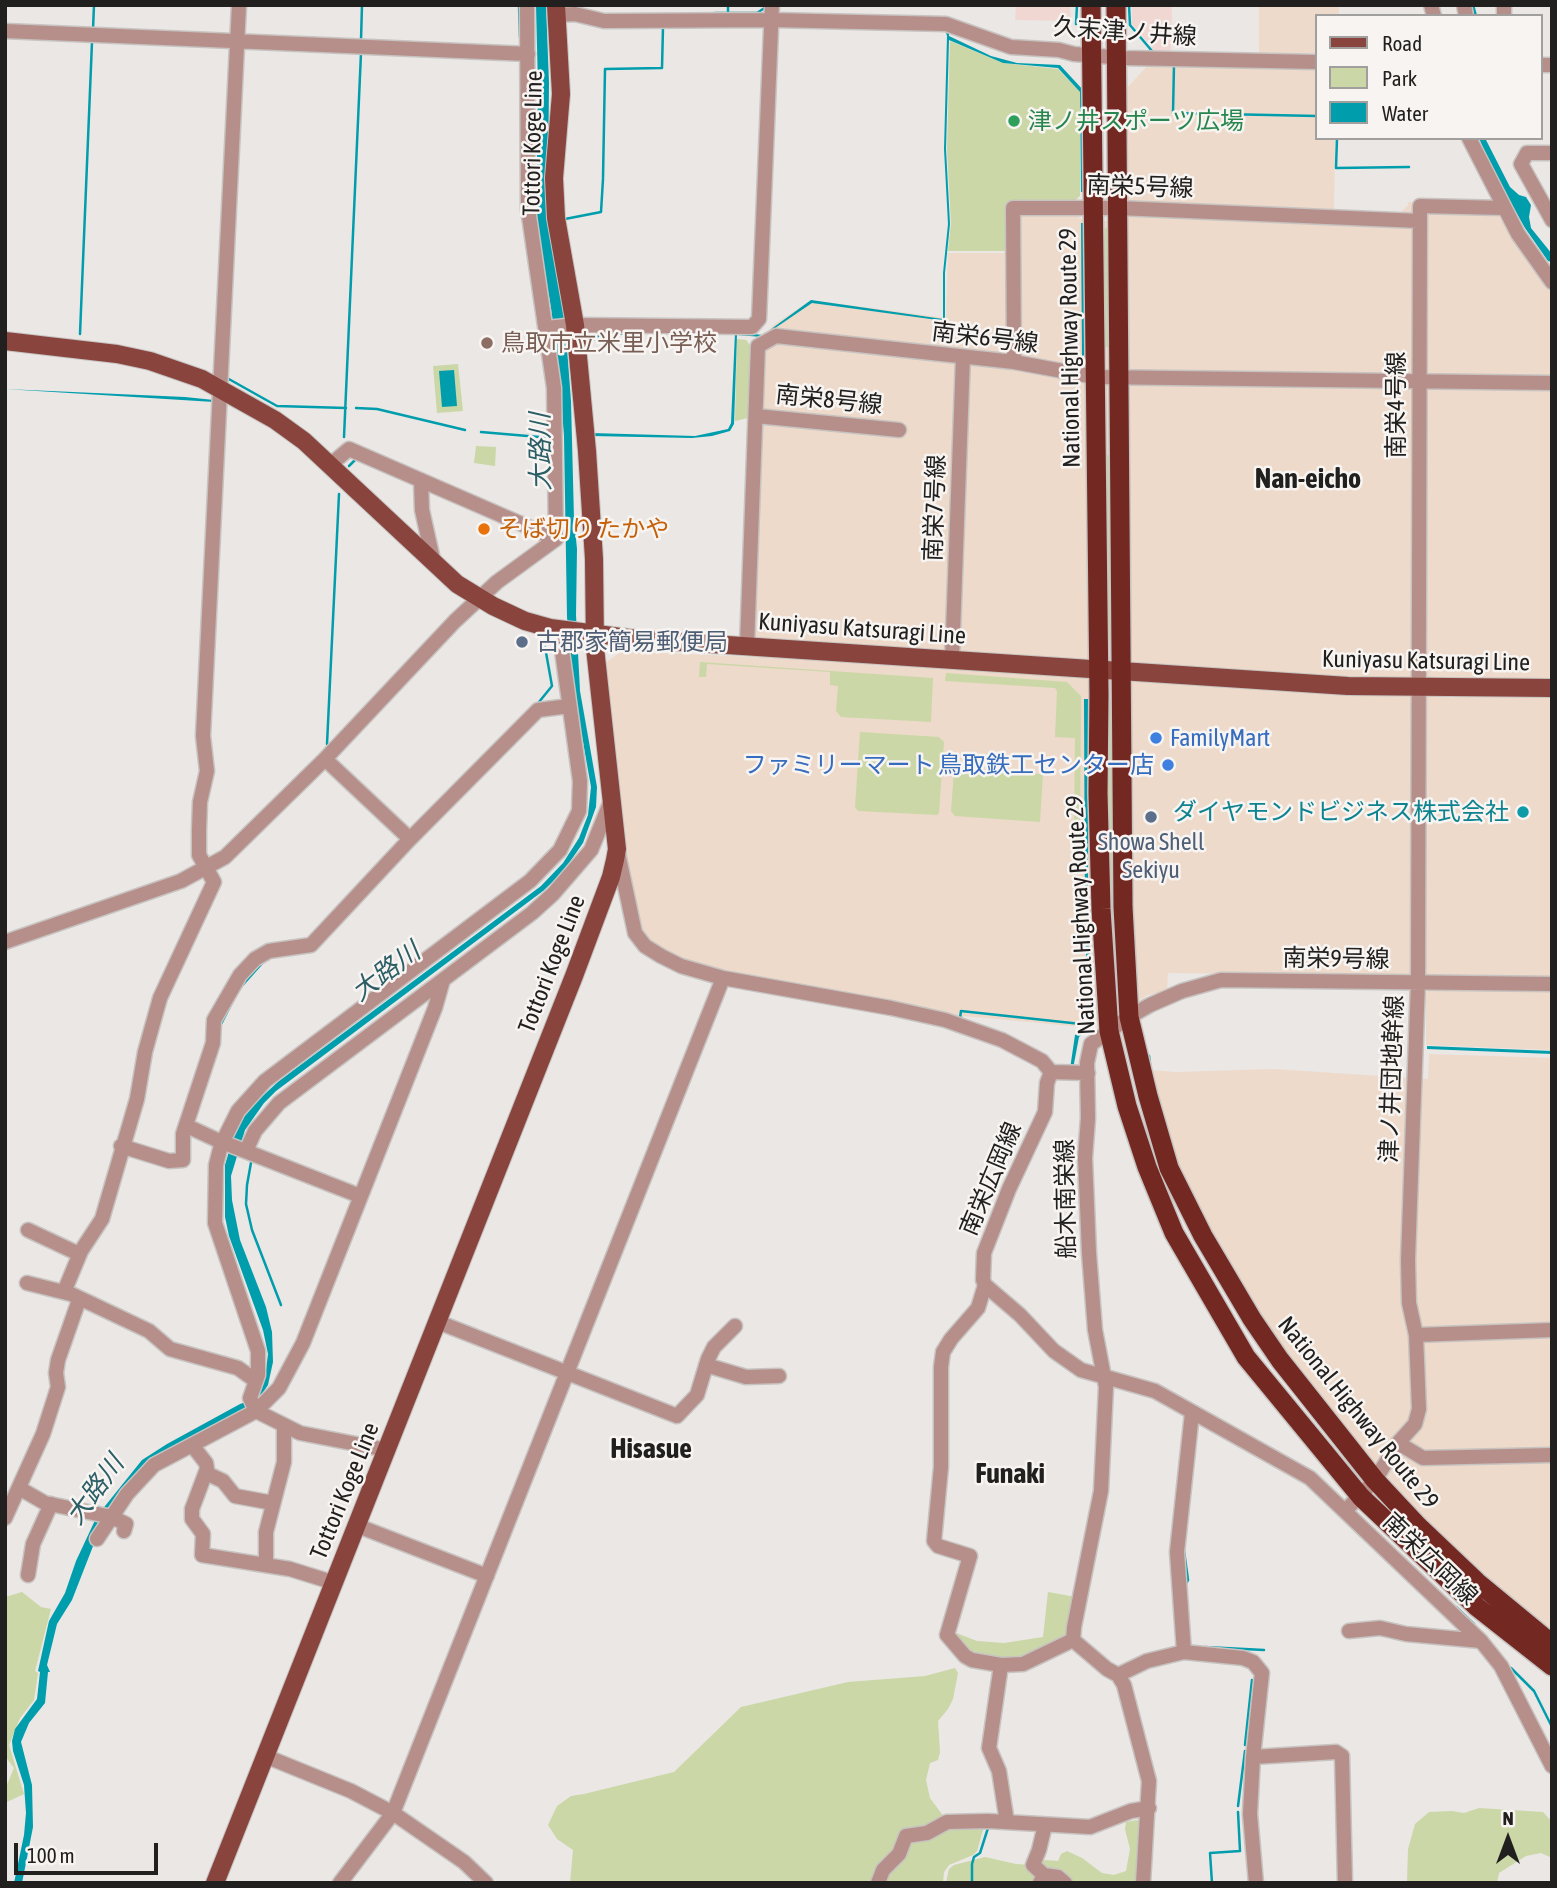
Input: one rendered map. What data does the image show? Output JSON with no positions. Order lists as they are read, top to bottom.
{
  "streets": {
    "highway": ["National Highway Route 29"],
    "main road": ["Tottori Koge Line", "Kuniyasu Katsuragi Line"],
    "street": [
      "久末津ノ井線",
      "南栄5号線",
      "南栄6号線",
      "南栄8号線",
      "南栄4号線",
      "南栄7号線",
      "南栄9号線",
      "津ノ井団地幹線",
      "南栄広岡線",
      "船木南栄線"
    ]
  },
  "crossings": [
    ["久末津ノ井線", "Tottori Koge Line"],
    ["久末津ノ井線", "National Highway Route 29"],
    ["Tottori Koge Line", "Kuniyasu Katsuragi Line"],
    ["南栄5号線", "南栄6号線"],
    ["南栄5号線", "National Highway Route 29"],
    ["南栄5号線", "南栄4号線"],
    ["南栄6号線", "National Highway Route 29"],
    ["南栄6号線", "南栄8号線"],
    ["南栄6号線", "南栄4号線"],
    ["南栄6号線", "南栄7号線"],
    ["南栄6号線", "Kuniyasu Katsuragi Line"],
    ["National Highway Route 29", "Kuniyasu Katsuragi Line"],
    ["National Highway Route 29", "南栄9号線"],
    ["National Highway Route 29", "津ノ井団地幹線"],
    ["National Highway Route 29", "船木南栄線"],
    ["南栄4号線", "Kuniyasu Katsuragi Line"],
    ["南栄4号線", "津ノ井団地幹線"],
    ["南栄7号線", "Kuniyasu Katsuragi Line"],
    ["Kuniyasu Katsuragi Line", "津ノ井団地幹線"],
    ["南栄9号線", "津ノ井団地幹線"],
    ["南栄9号線", "船木南栄線"],
    ["津ノ井団地幹線", "南栄広岡線"],
    ["南栄広岡線", "船木南栄線"]
  ],
  "districts": ["Nan-eicho", "Hisasue", "Funaki"],
  "water": ["大路川"],
  "places": [
    "津ノ井スポーツ広場",
    "鳥取市立米里小学校",
    "そば切り たかや",
    "古郡家簡易郵便局",
    "FamilyMart",
    "ファミリーマート 鳥取鉄工センター店",
    "ダイヤモンドビジネス株式会社",
    "Showa Shell Sekiyu"
  ],
  "legend": ["Road", "Park", "Water"],
  "scale_bar": "100 m",
  "north": "top"
}
